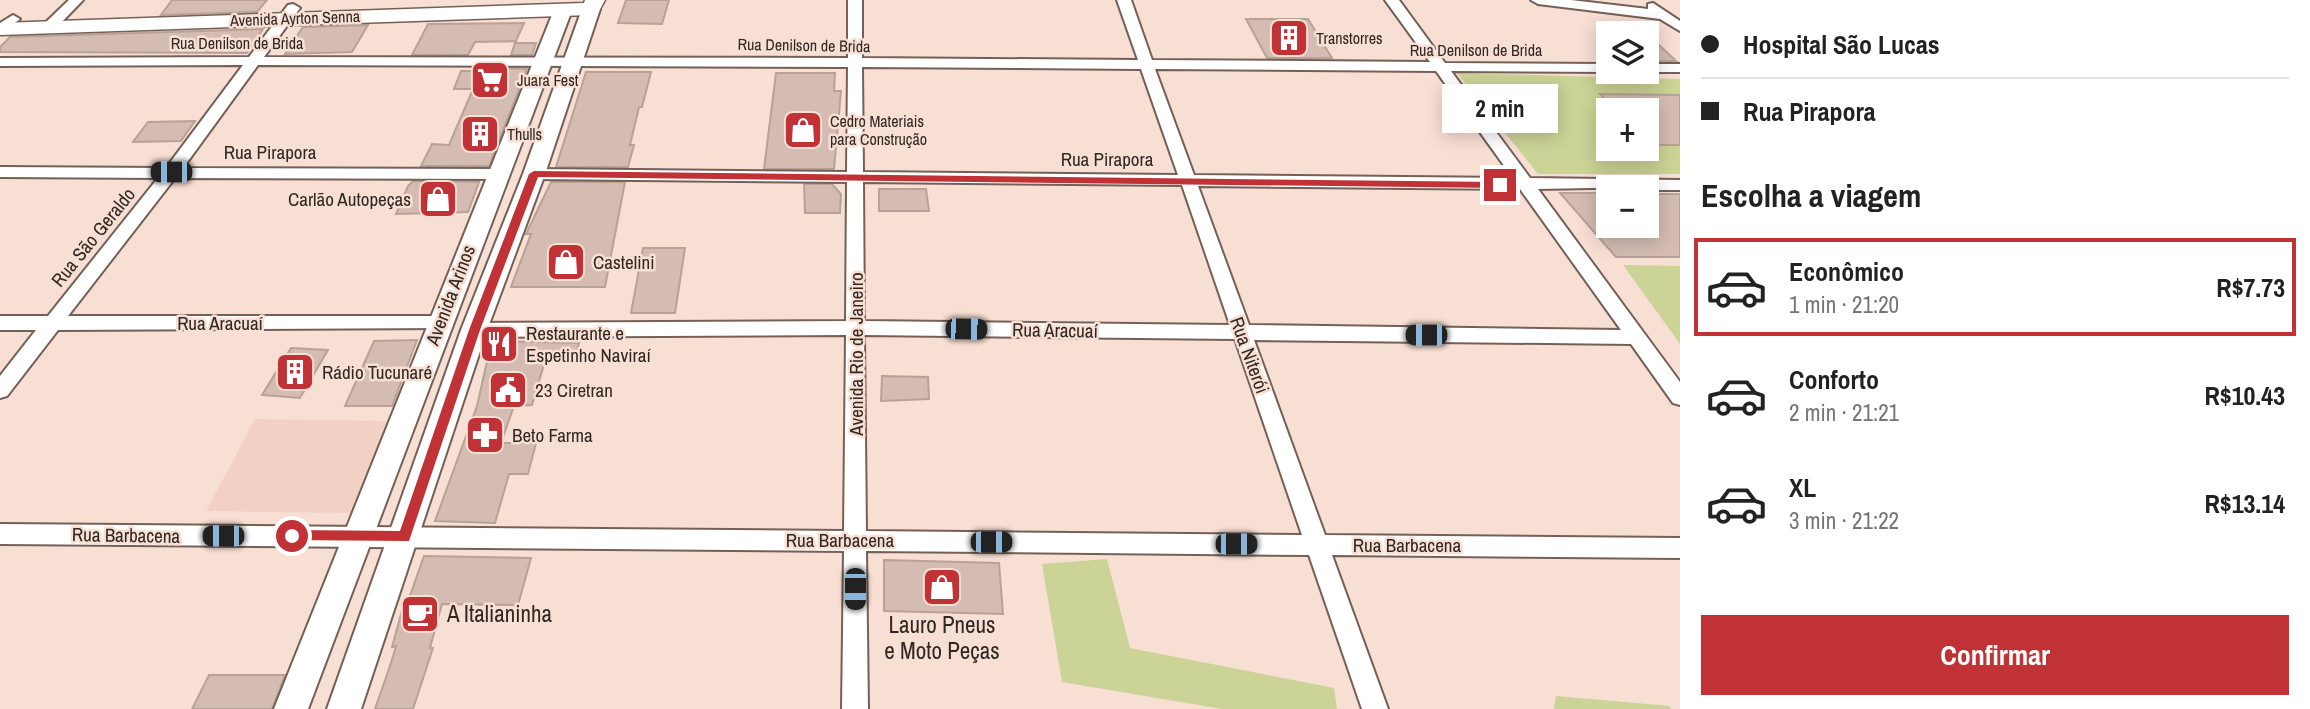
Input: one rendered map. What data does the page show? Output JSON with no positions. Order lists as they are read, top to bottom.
{
  "streets": {
    "main road": ["Avenida Ayrton Senna", "Avenida Arinos"],
    "street": [
      "Rua Denilson de Brida",
      "Rua Pirapora",
      "Rua São Geraldo",
      "Rua Aracuaí",
      "Avenida Rio de Janeiro",
      "Rua Niterói",
      "Rua Barbacena"
    ]
  },
  "crossings": [
    ["Avenida Ayrton Senna", "Rua São Geraldo"],
    ["Avenida Ayrton Senna", "Avenida Arinos"],
    ["Rua Denilson de Brida", "Rua São Geraldo"],
    ["Rua Denilson de Brida", "Avenida Arinos"],
    ["Rua Denilson de Brida", "Avenida Rio de Janeiro"],
    ["Rua Denilson de Brida", "Rua Niterói"],
    ["Rua Pirapora", "Rua São Geraldo"],
    ["Rua Pirapora", "Avenida Arinos"],
    ["Rua Pirapora", "Avenida Rio de Janeiro"],
    ["Rua Pirapora", "Rua Niterói"],
    ["Rua São Geraldo", "Rua Aracuaí"],
    ["Avenida Arinos", "Rua Aracuaí"],
    ["Avenida Arinos", "Rua Barbacena"],
    ["Rua Aracuaí", "Avenida Rio de Janeiro"],
    ["Rua Aracuaí", "Rua Niterói"],
    ["Avenida Rio de Janeiro", "Rua Barbacena"],
    ["Rua Niterói", "Rua Barbacena"]
  ],
  "places": {
    "building": ["Transtorres", "Thulls", "Rádio Tucunaré"],
    "supermarket": ["Juara Fest"],
    "shop": [
      "Cedro Materiais para Construção",
      "Carlão Autopeças",
      "Castelini",
      "Lauro Pneus e Moto Peças"
    ],
    "restaurant": ["Restaurante e Espetinho Naviraí"],
    "public building": ["23 Ciretran"],
    "pharmacy": ["Beto Farma"],
    "cafe": ["A Italianinha"]
  },
  "page": {
    "banner": ["Hospital São Lucas", "Rua Pirapora"],
    "map_buttons": ["+", "−"],
    "bubble": "2 min",
    "heading": "Escolha a viagem",
    "list": [
      {
        "name": "Econômico",
        "note": "1 min · 21:20",
        "value": "R$7.73"
      },
      {
        "name": "Conforto",
        "note": "2 min · 21:21",
        "value": "R$10.43"
      },
      {
        "name": "XL",
        "note": "3 min · 21:22",
        "value": "R$13.14"
      }
    ],
    "buttons": "Confirmar"
  }
}
